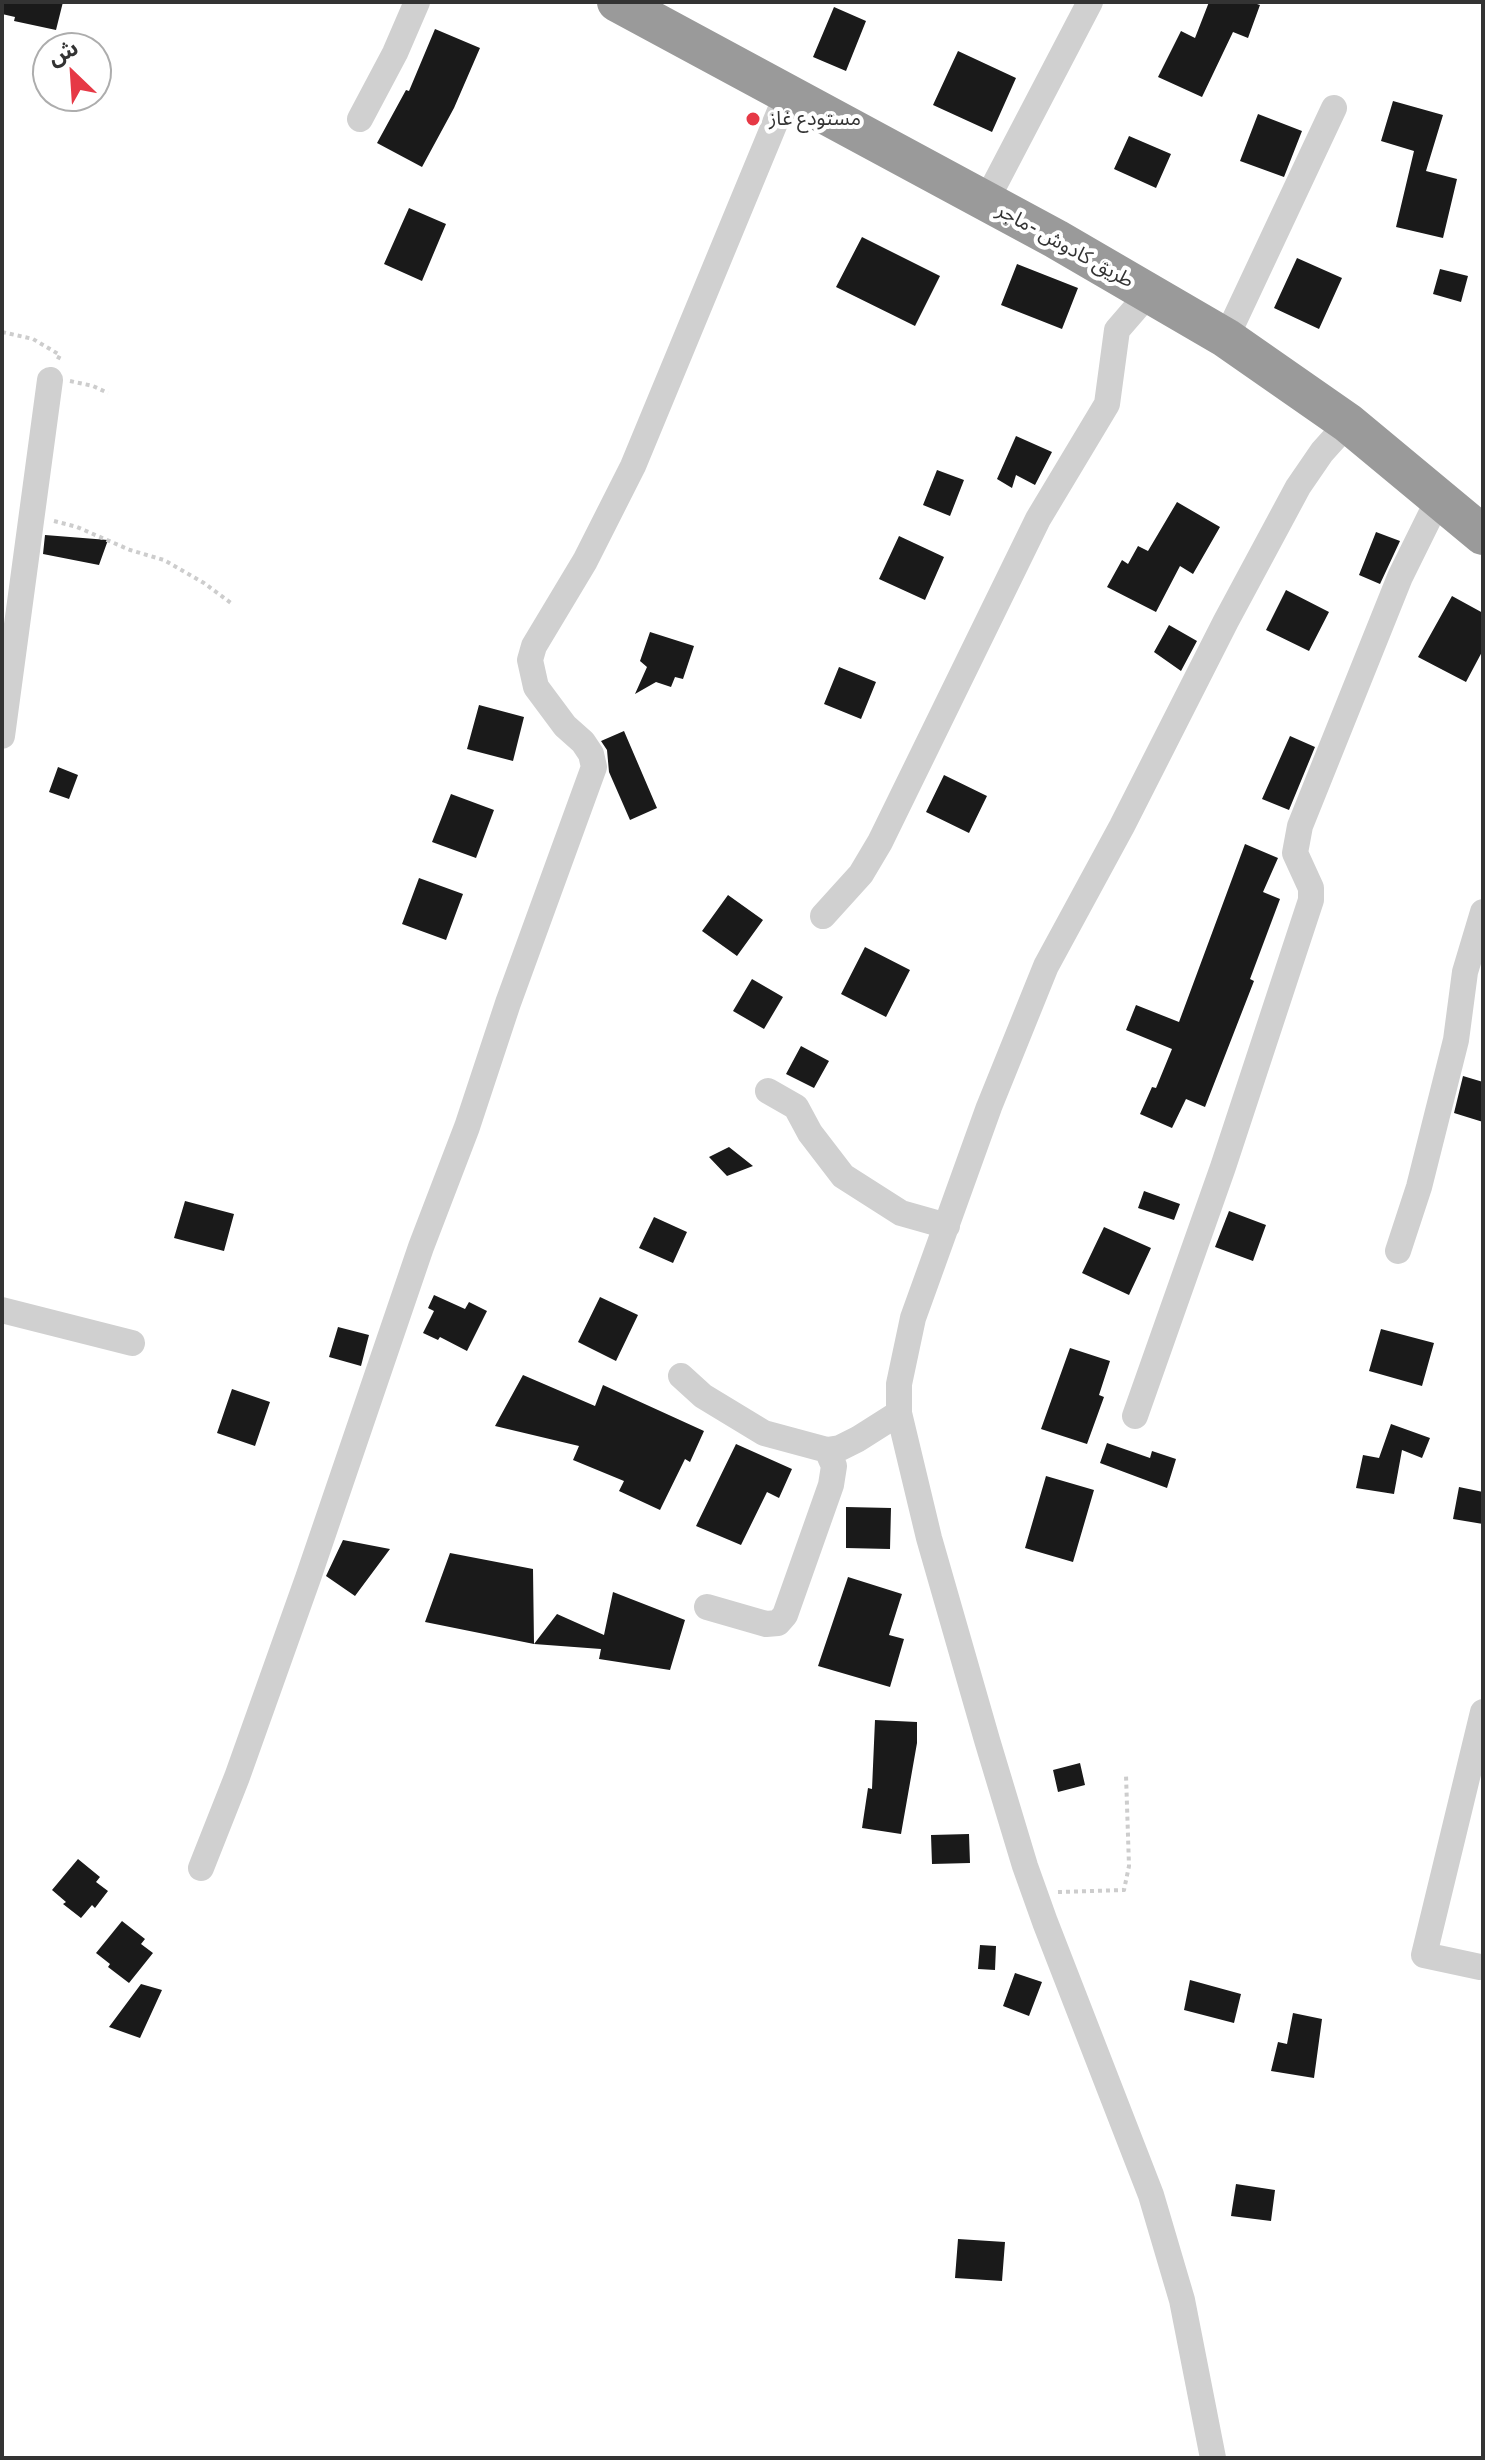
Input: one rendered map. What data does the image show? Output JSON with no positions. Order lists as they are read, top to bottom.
{
  "streets": {
    "highway": ["طريق كادوش -ماجر"]
  },
  "places": ["مستودع غاز"],
  "north": "top left"
}
